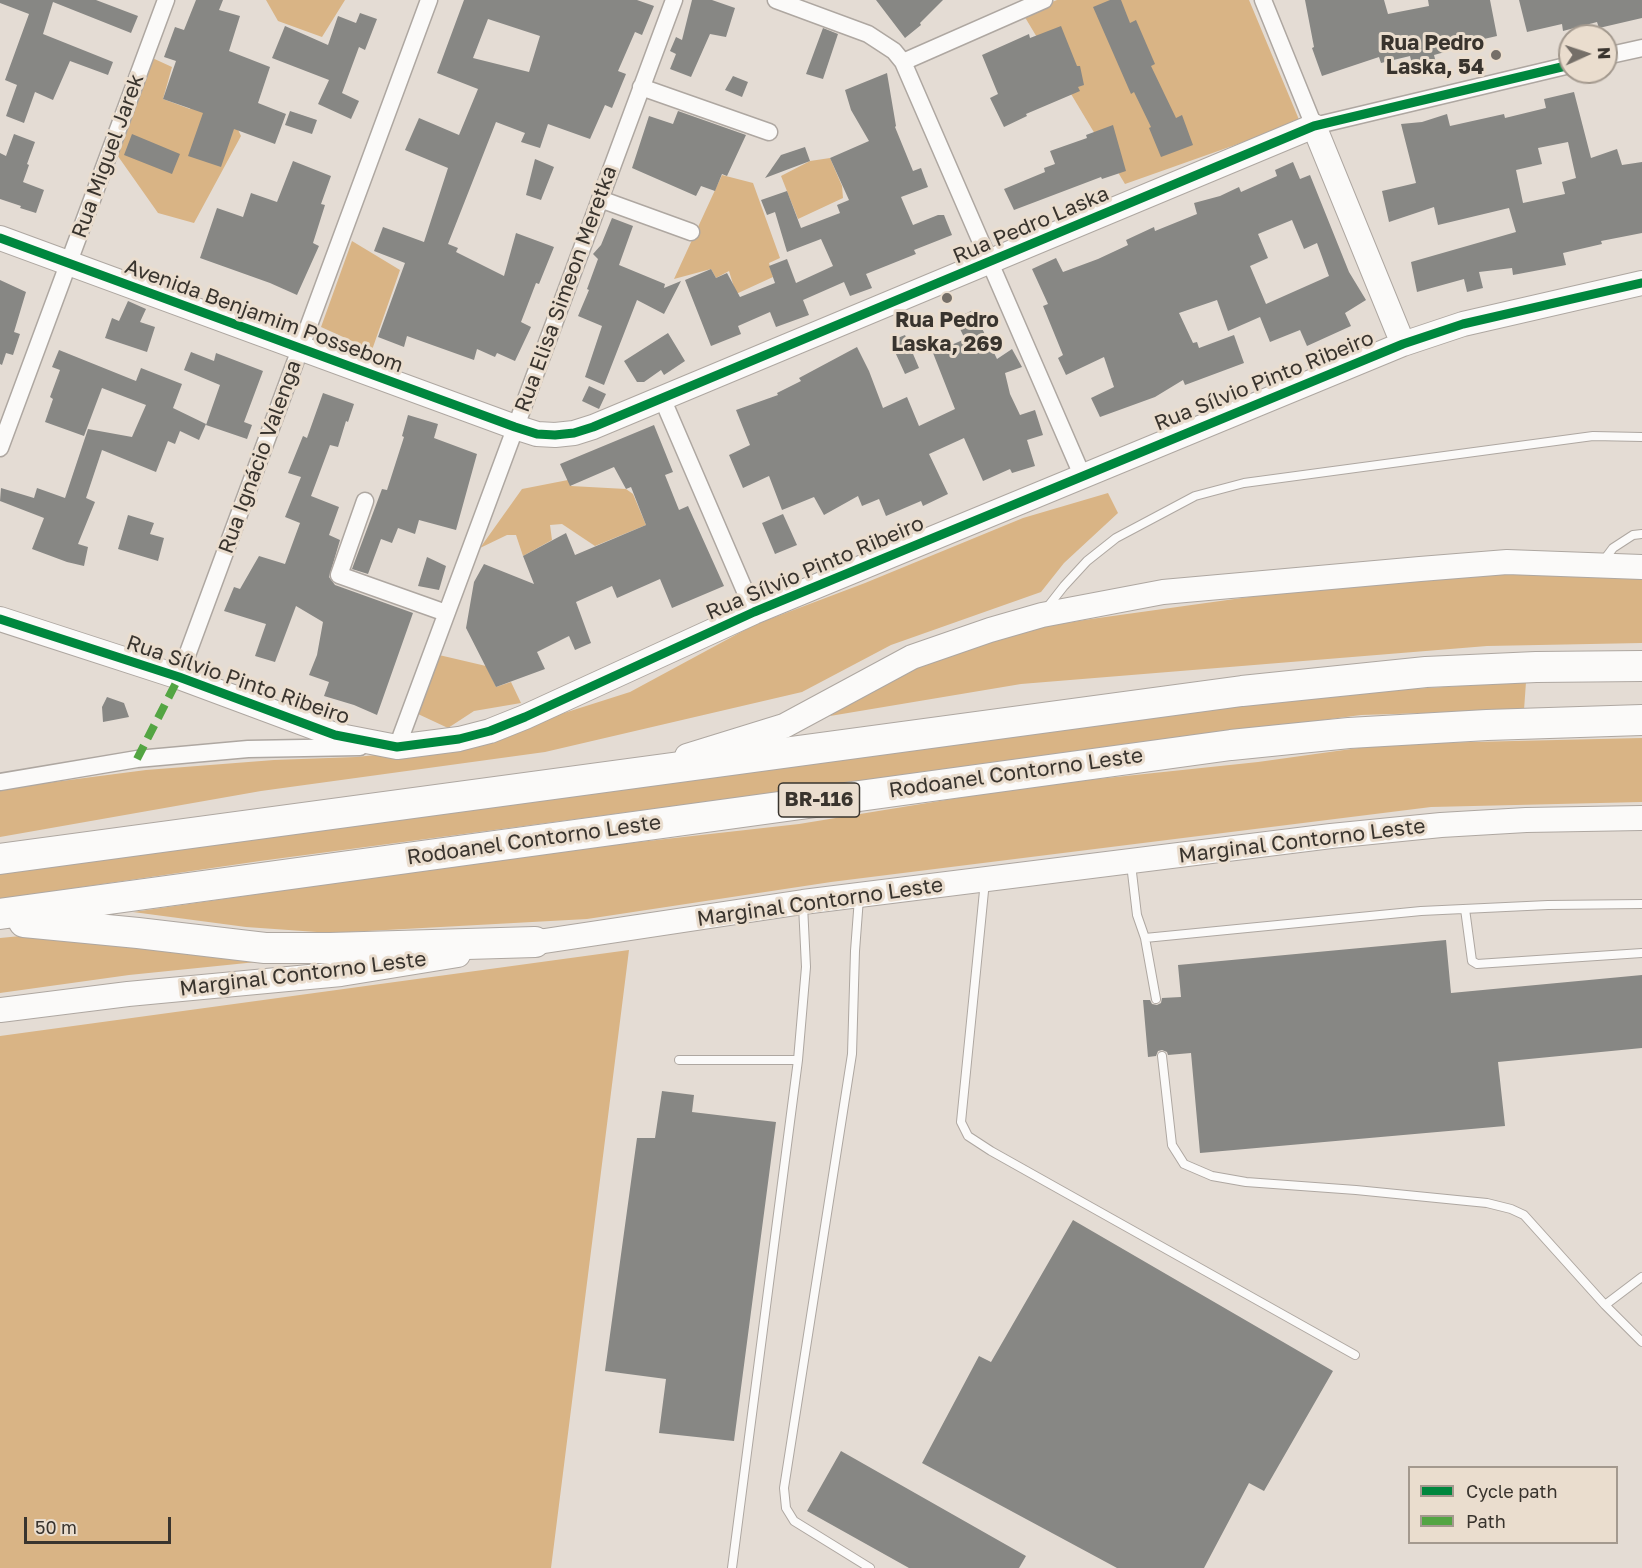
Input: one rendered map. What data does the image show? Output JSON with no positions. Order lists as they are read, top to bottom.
{
  "streets": {
    "highway": ["Rodoanel Contorno Leste", "BR-116"],
    "street": [
      "Rua Miguel Jarek",
      "Rua Pedro Laska",
      "Rua Elisa Simeon Meretka",
      "Avenida Benjamim Possebom",
      "Rua Sílvio Pinto Ribeiro",
      "Rua Ignácio Valenga",
      "Marginal Contorno Leste"
    ]
  },
  "crossings": [
    ["Rua Miguel Jarek", "Avenida Benjamim Possebom"],
    ["Rua Pedro Laska", "Rua Elisa Simeon Meretka"],
    ["Rua Pedro Laska", "Avenida Benjamim Possebom"],
    ["Rua Elisa Simeon Meretka", "Avenida Benjamim Possebom"],
    ["Rua Elisa Simeon Meretka", "Rua Sílvio Pinto Ribeiro"],
    ["Avenida Benjamim Possebom", "Rua Ignácio Valenga"],
    ["Rua Sílvio Pinto Ribeiro", "Rua Ignácio Valenga"]
  ],
  "places": ["Rua Pedro Laska, 54", "Rua Pedro Laska, 269"],
  "legend": ["Cycle path", "Path"],
  "scale_bar": "50 m",
  "north": "right"
}
